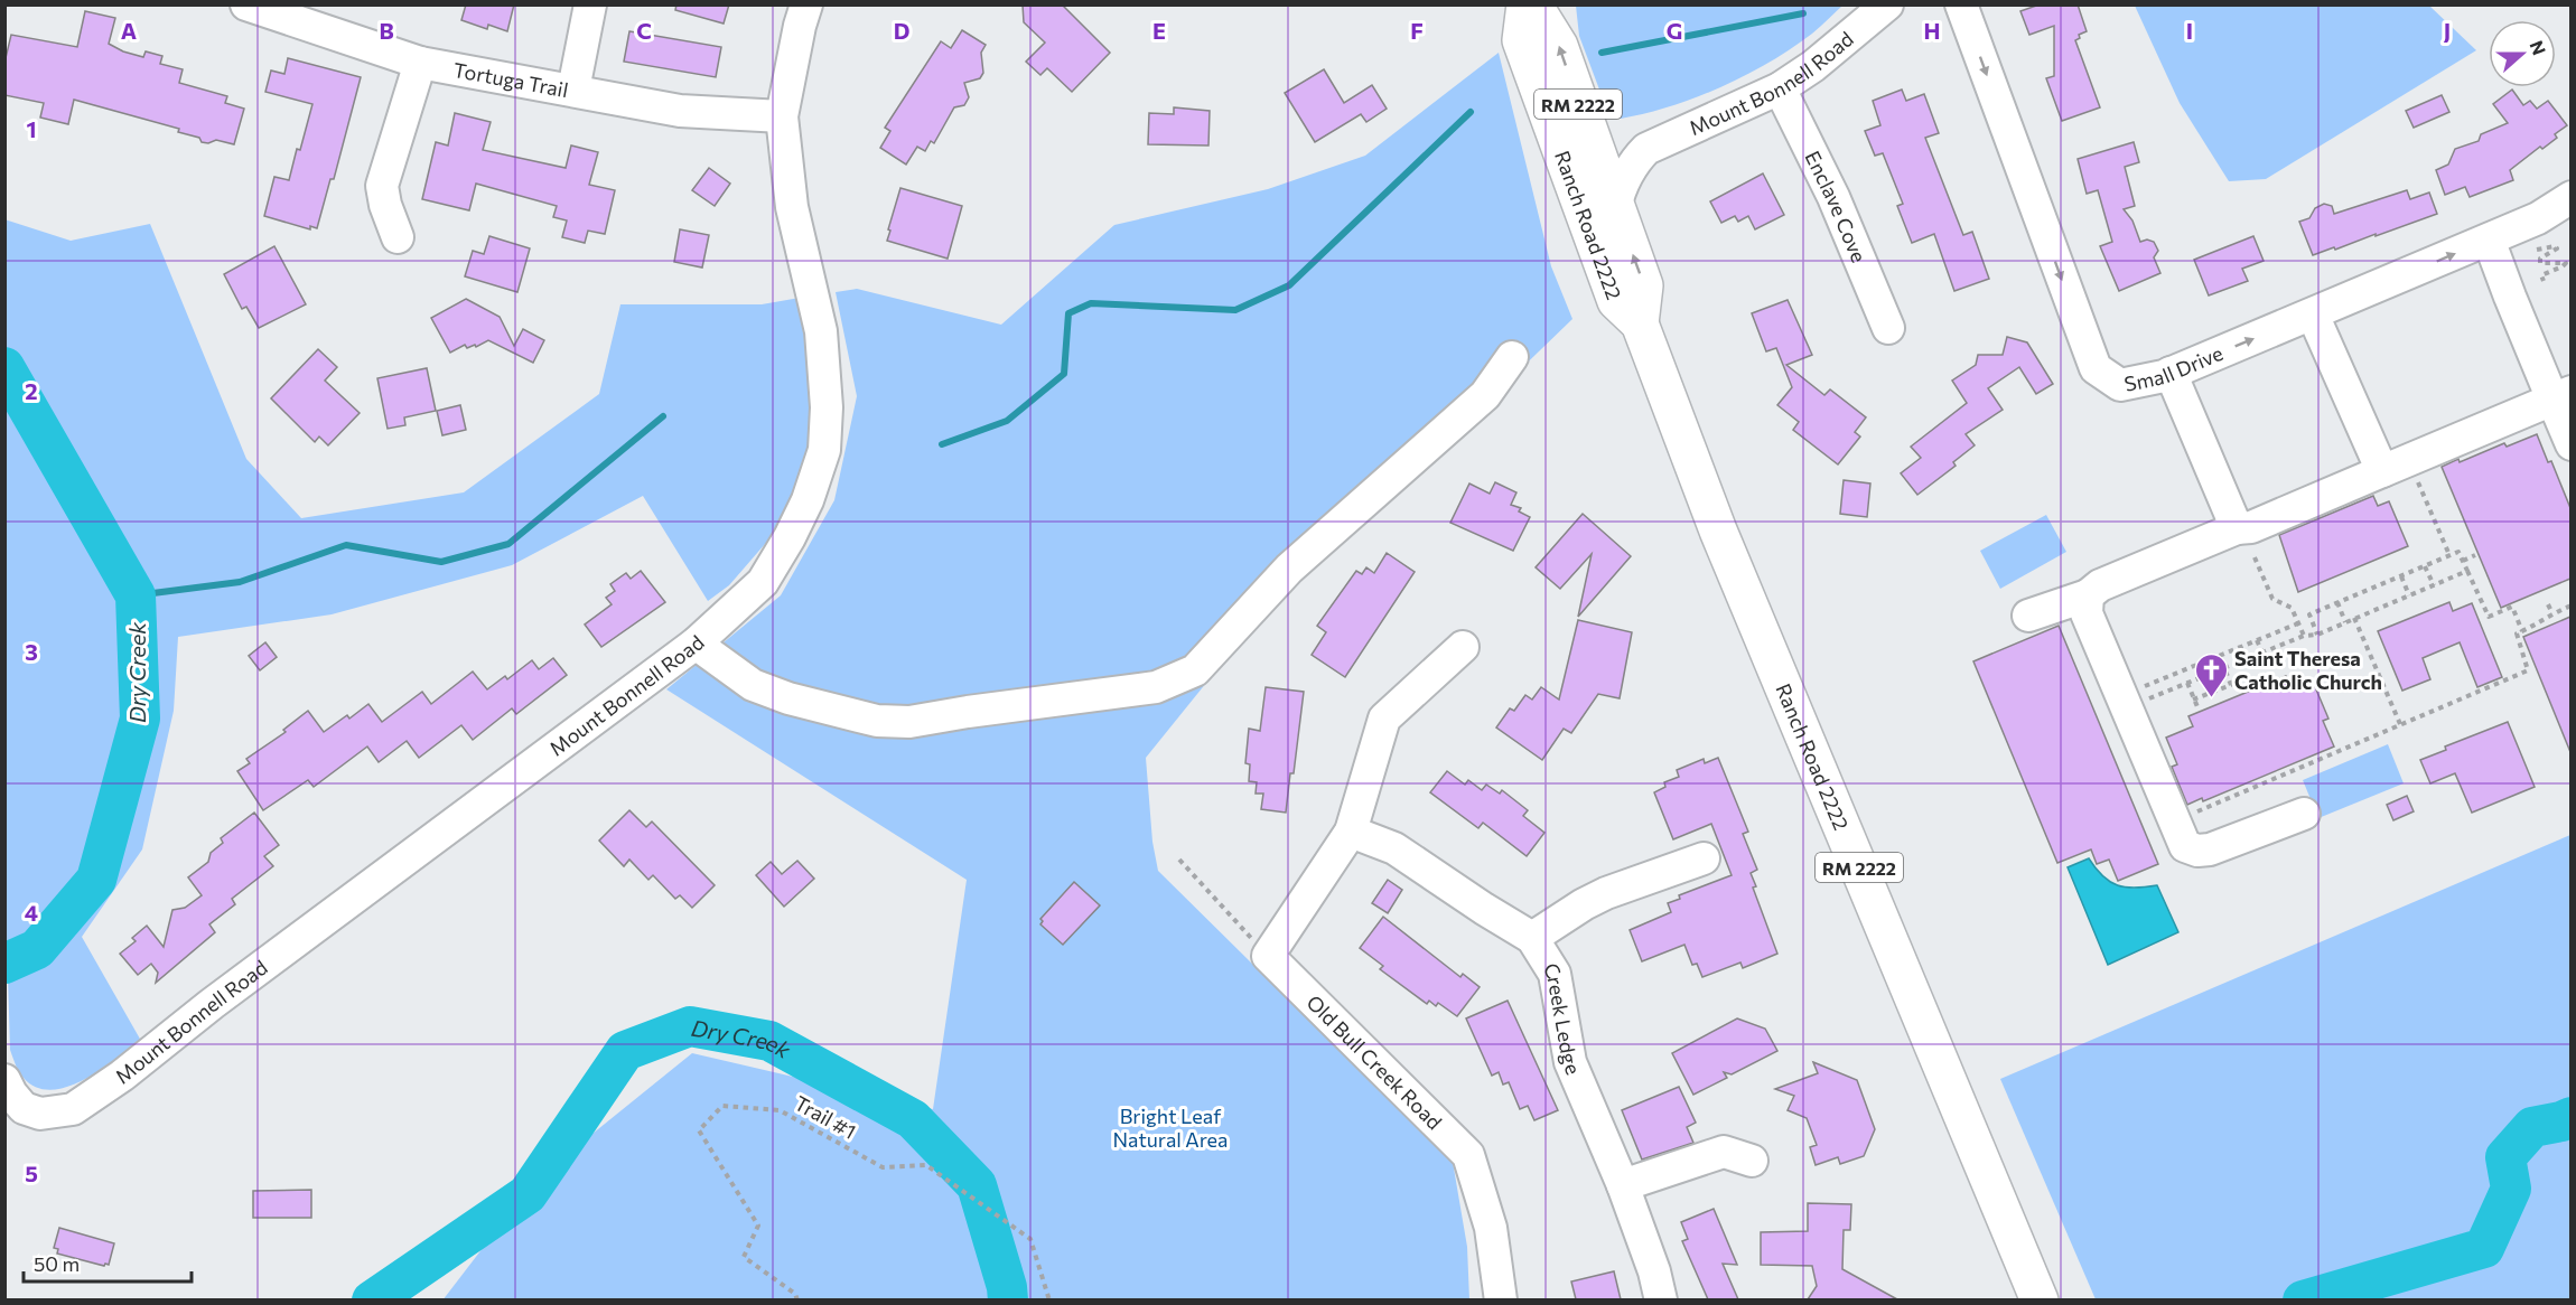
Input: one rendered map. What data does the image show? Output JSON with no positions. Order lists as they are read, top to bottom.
{
  "streets": {
    "main road": ["RM 2222", "Ranch Road 2222"],
    "street": [
      "Tortuga Trail",
      "Mount Bonnell Road",
      "Enclave Cove",
      "Small Drive",
      "Creek Ledge",
      "Old Bull Creek Road"
    ],
    "path": ["Trail #1"]
  },
  "crossings": [
    ["Tortuga Trail", "Mount Bonnell Road"],
    ["Mount Bonnell Road", "Enclave Cove"],
    ["Mount Bonnell Road", "Ranch Road 2222"]
  ],
  "water": ["Dry Creek"],
  "parks": ["Bright Leaf Natural Area"],
  "places": {
    "church": ["Saint Theresa Catholic Church"]
  },
  "scale_bar": "50 m",
  "north": "right",
  "grid": {
    "columns": [
      "A",
      "B",
      "C",
      "D",
      "E",
      "F",
      "G",
      "H",
      "I",
      "J"
    ],
    "rows": [
      "1",
      "2",
      "3",
      "4",
      "5"
    ]
  }
}
